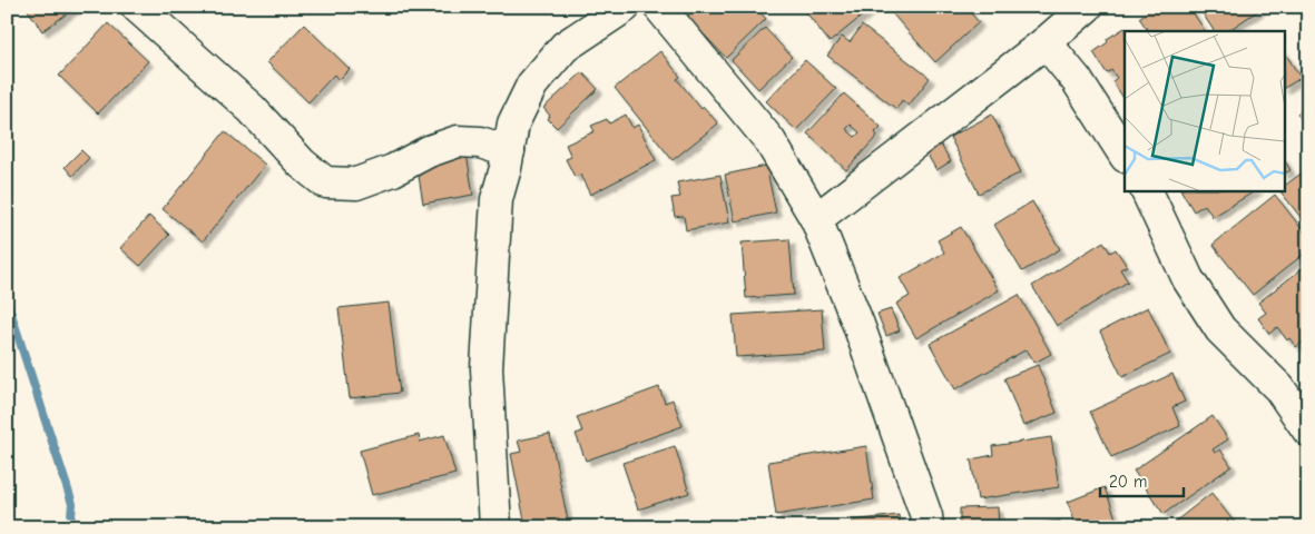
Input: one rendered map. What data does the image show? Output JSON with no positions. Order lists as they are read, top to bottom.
{
  "scale_bar": "20 m"
}
